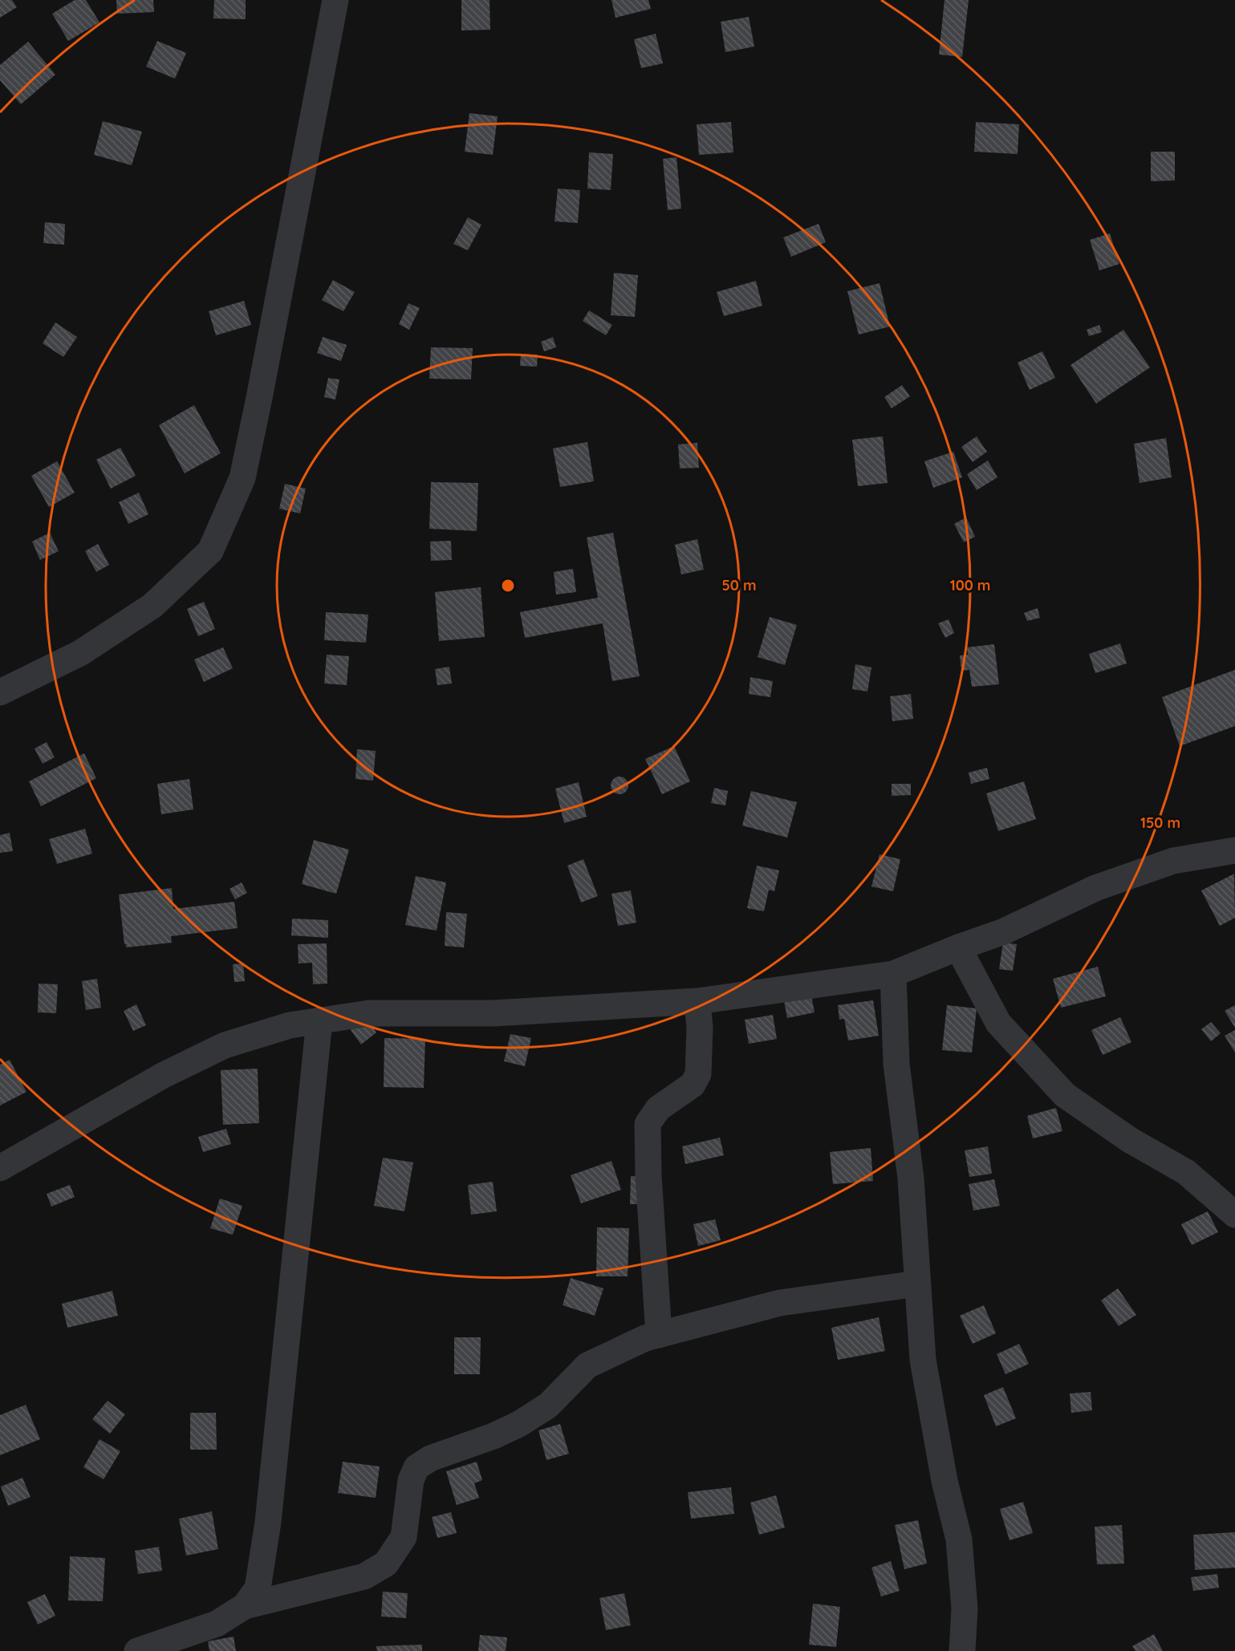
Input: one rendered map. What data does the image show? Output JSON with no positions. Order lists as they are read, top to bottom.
{
  "rings": ["50 m", "100 m", "150 m"]
}
